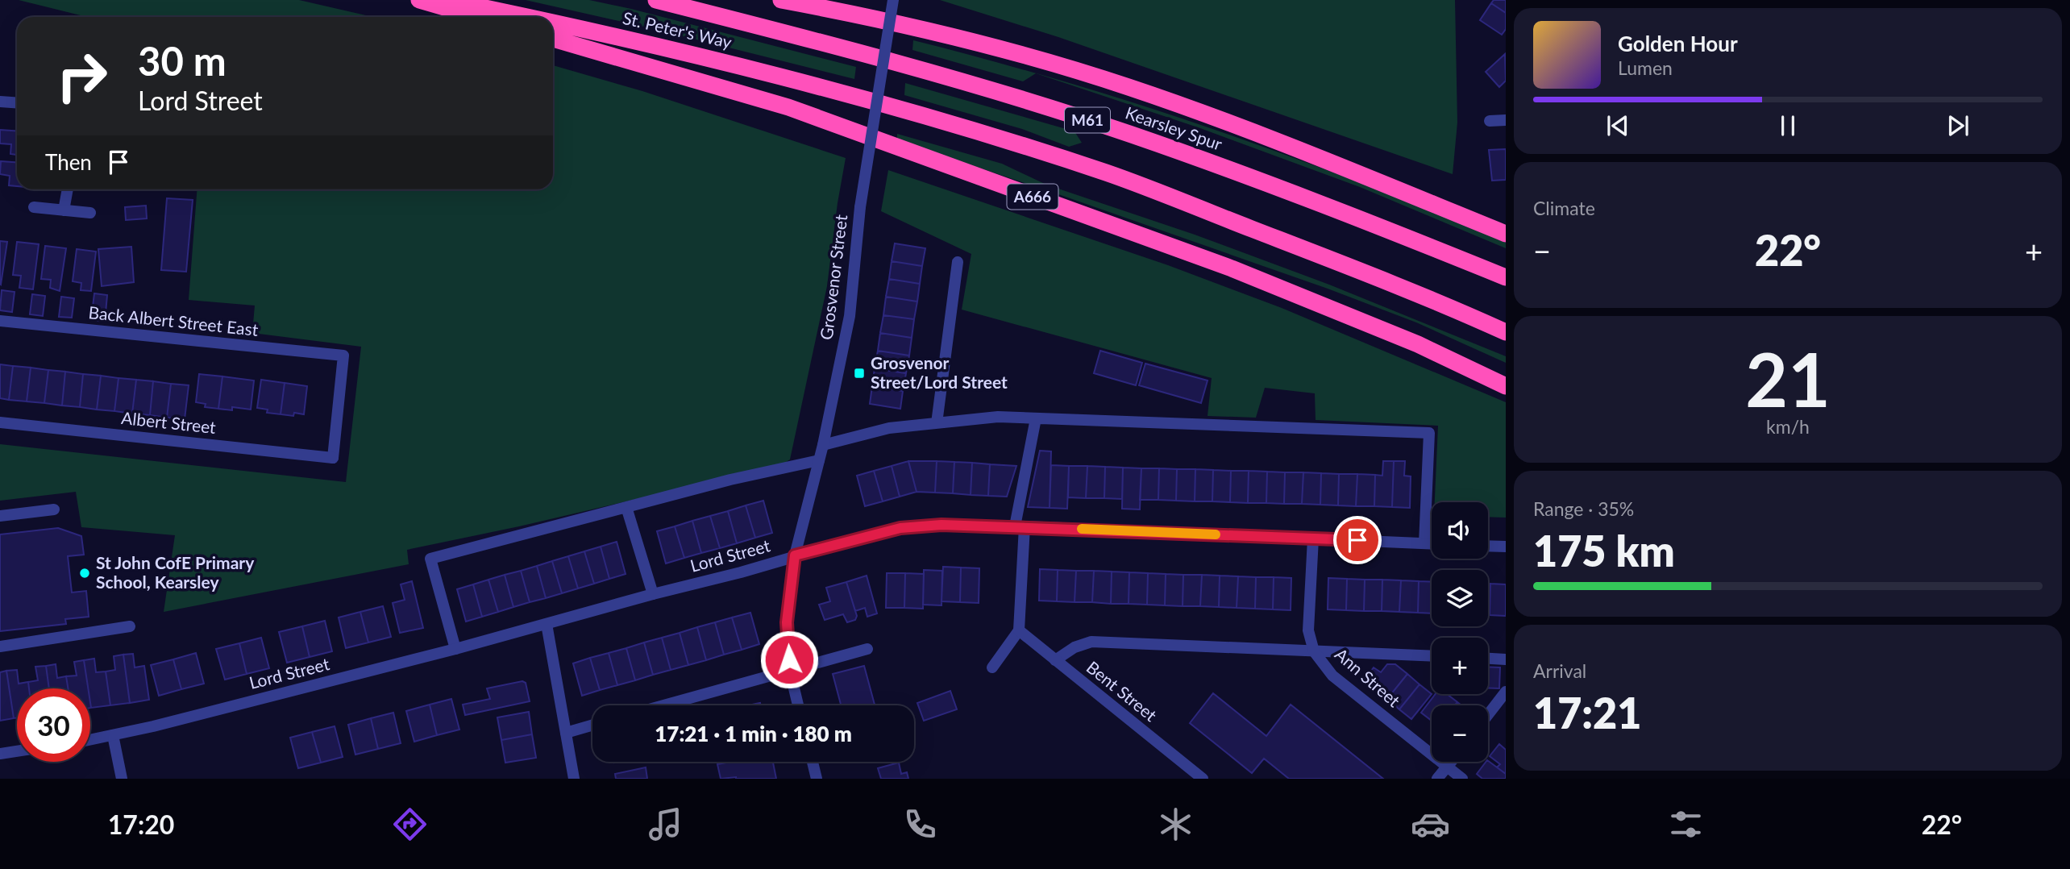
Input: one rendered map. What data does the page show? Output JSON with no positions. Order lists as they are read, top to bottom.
{
  "streets": {
    "highway": [
      "St. Peter's Way",
      "M61",
      "Kearsley Spur",
      "A666"
    ],
    "street": [
      "Grosvenor Street",
      "Back Albert Street East",
      "Albert Street",
      "Lord Street",
      "Ann Street",
      "Bent Street"
    ]
  },
  "crossings": [
    ["Grosvenor Street", "Lord Street"],
    ["Back Albert Street East", "Albert Street"],
    ["Lord Street", "Ann Street"]
  ],
  "places": {
    "transit": ["Grosvenor Street/Lord Street"],
    "other": ["St John CofE Primary School, Kearsley"]
  },
  "page": {
    "turn": ["30 m", "Lord Street"],
    "song": ["Golden Hour", "Lumen"],
    "then": "Then",
    "tile": [
      "Climate",
      ["21", "km/h"],
      ["Range · 35%", "175 km"],
      ["Arrival", "17:21"]
    ],
    "heat": ["−", "22°", "+"],
    "map_buttons": ["+", "−"],
    "limit": "30",
    "trip": "17:21 · 1 min · 180 m",
    "tabs": ["17:20", "22°"]
  }
}
